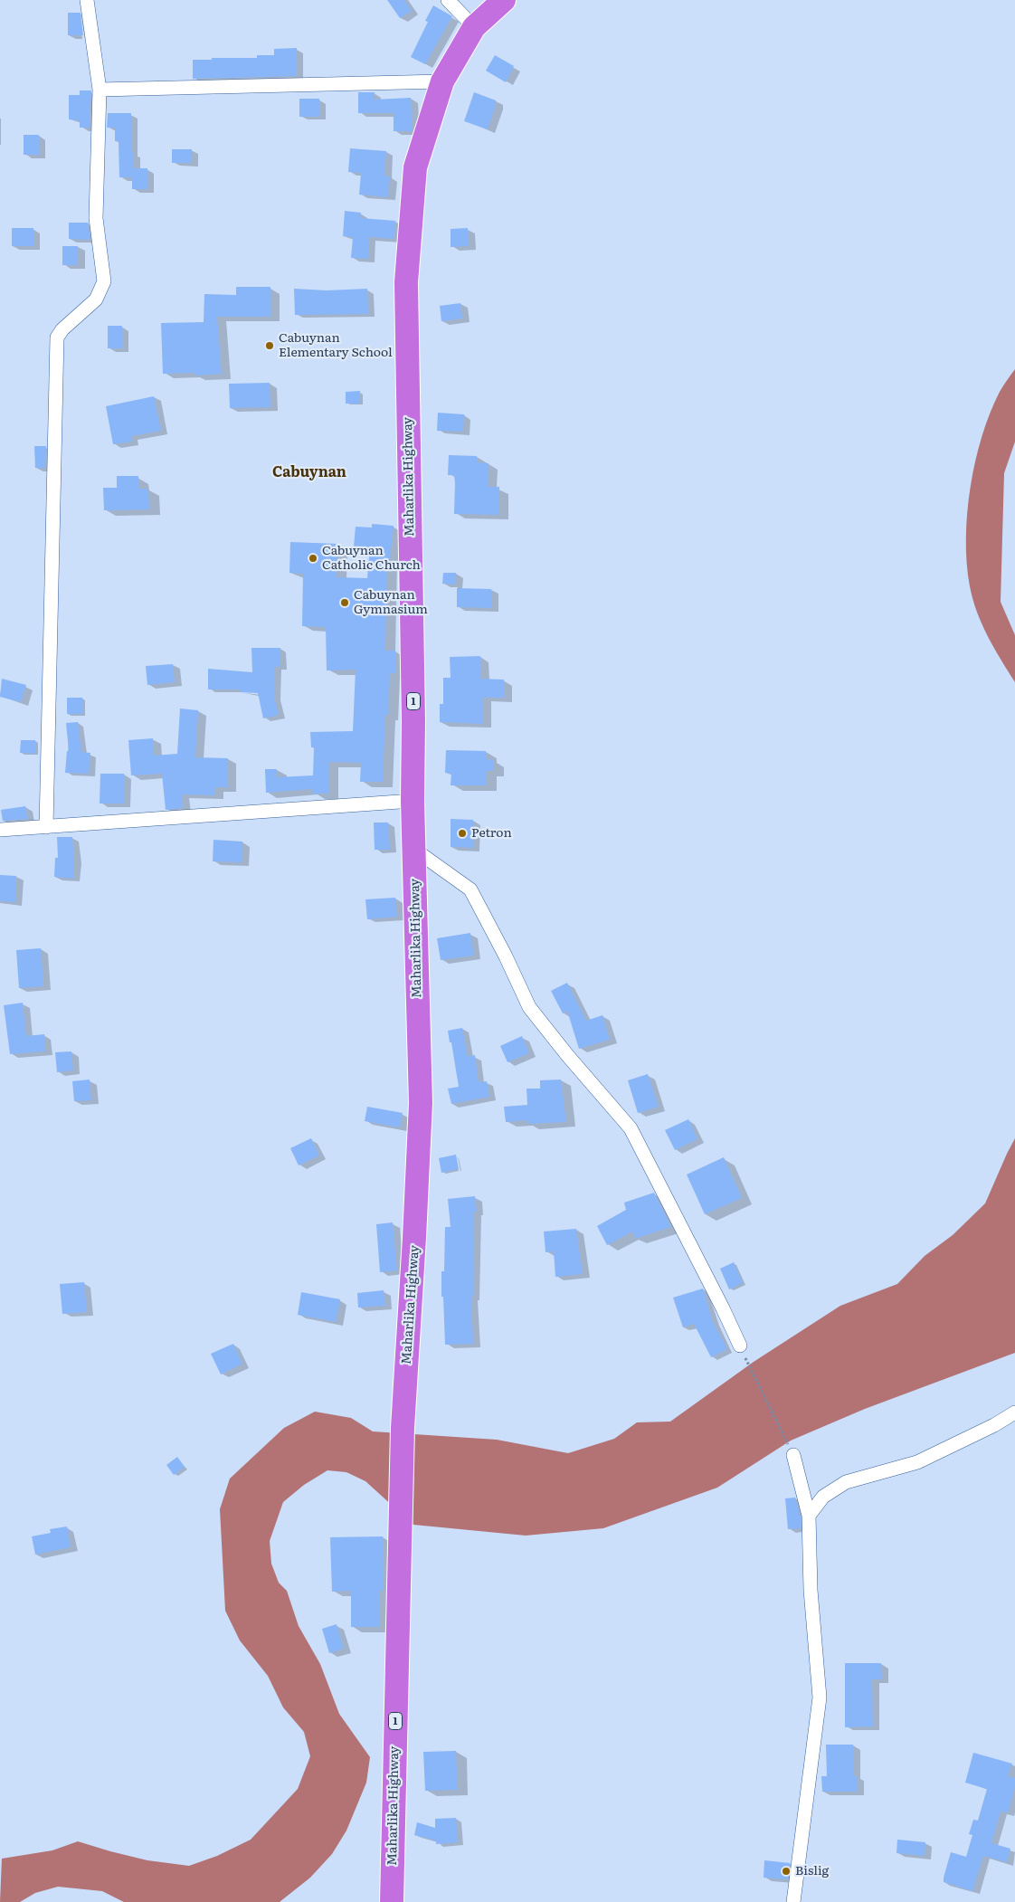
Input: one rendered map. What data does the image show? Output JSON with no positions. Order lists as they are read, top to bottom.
{
  "streets": {
    "highway": ["Maharlika Highway", "1"]
  },
  "districts": ["Cabuynan"],
  "places": [
    "Cabuynan Elementary School",
    "Cabuynan Catholic Church",
    "Cabuynan Gymnasium",
    "Petron",
    "Bislig"
  ]
}
